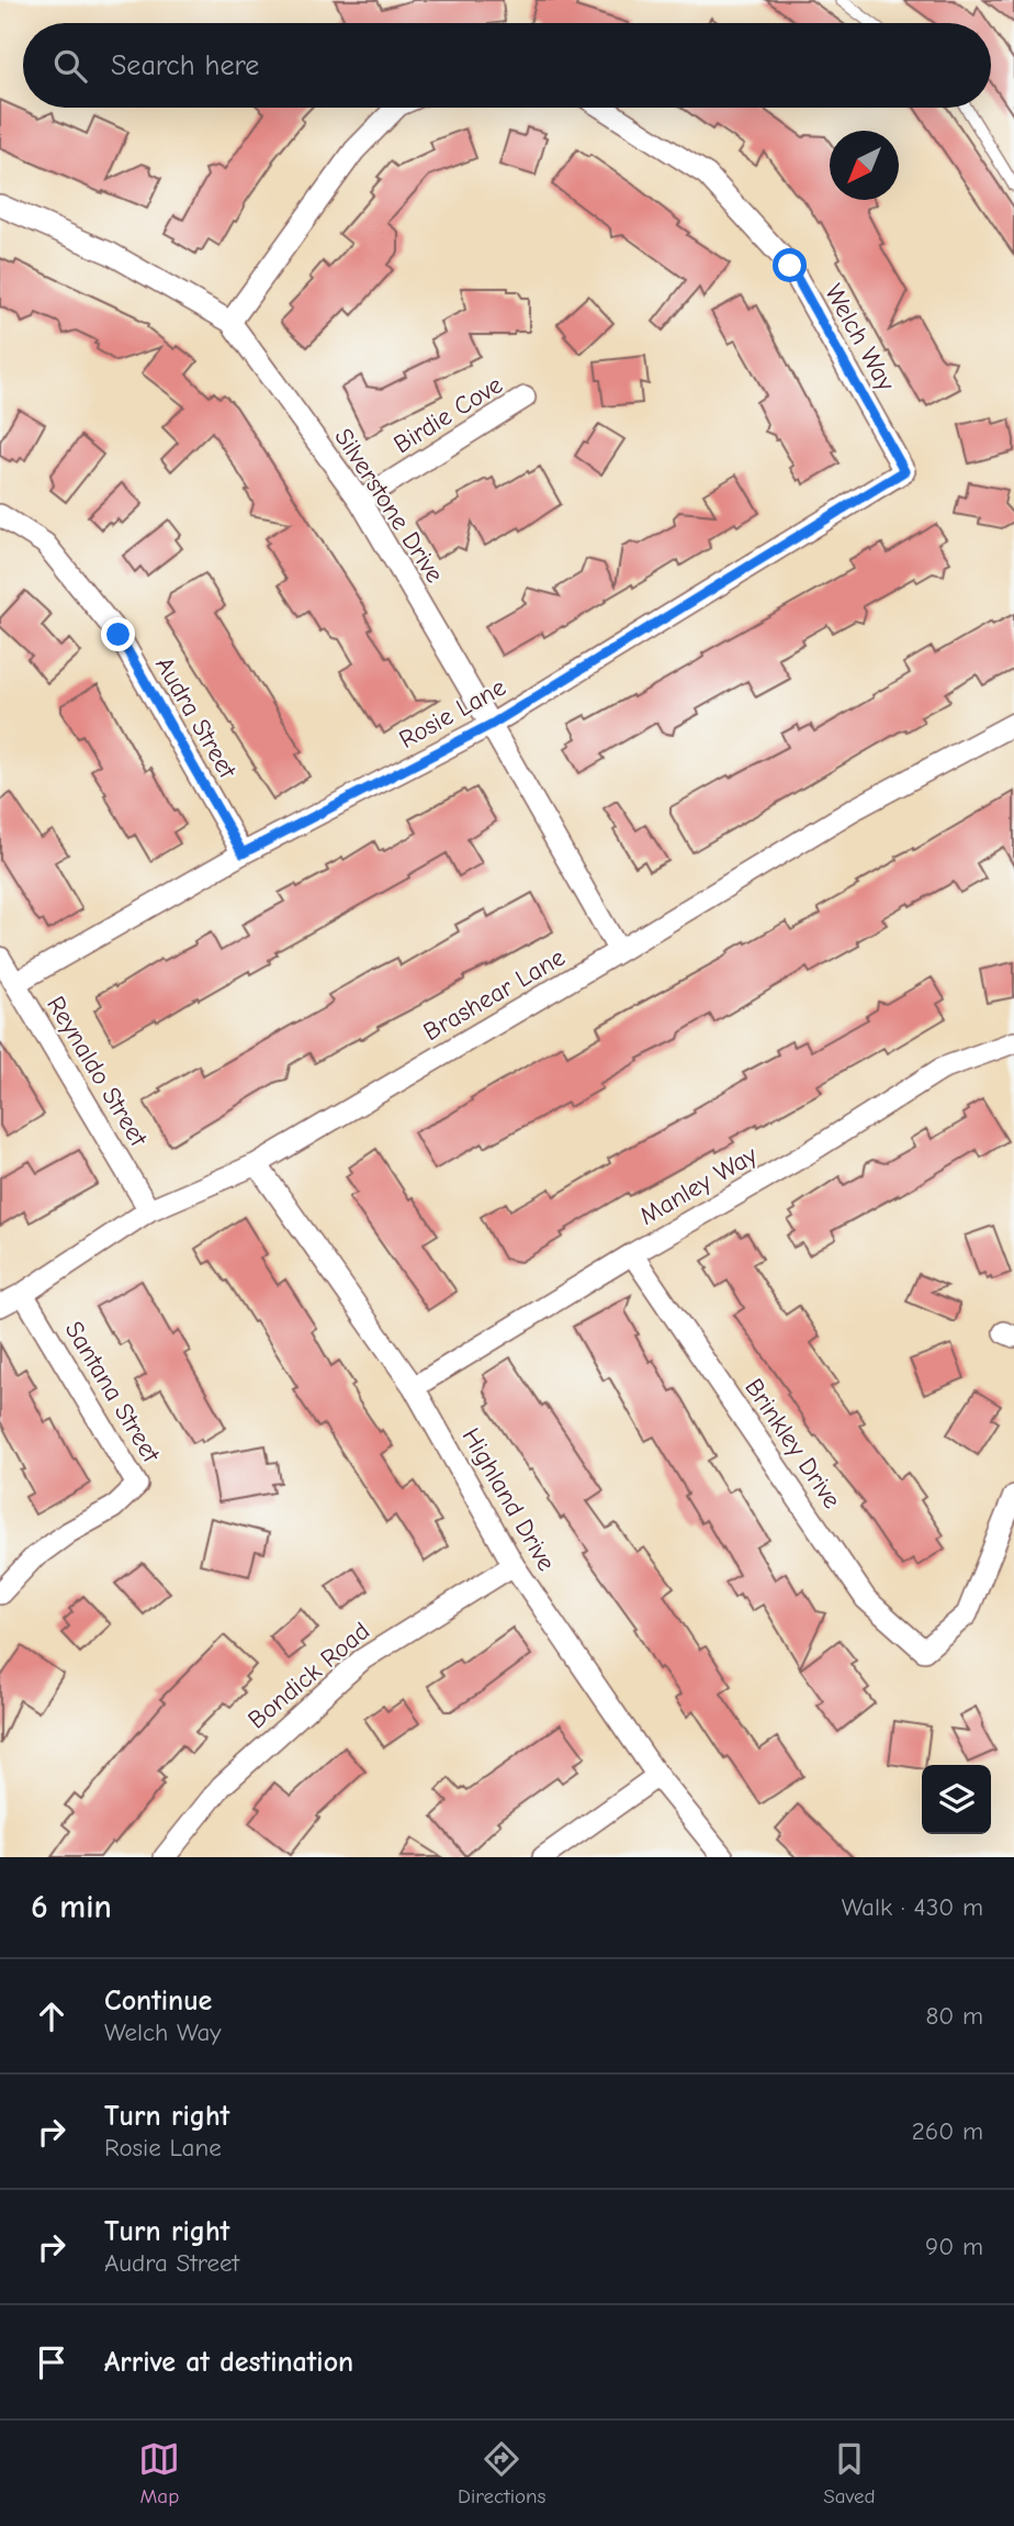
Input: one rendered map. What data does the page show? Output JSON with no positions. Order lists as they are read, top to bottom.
{
  "streets": {
    "street": [
      "Welch Way",
      "Birdie Cove",
      "Silverstone Drive",
      "Rosie Lane",
      "Audra Street",
      "Brashear Lane",
      "Reynaldo Street",
      "Manley Way",
      "Santana Street",
      "Brinkley Drive",
      "Highland Drive",
      "Bondick Road"
    ]
  },
  "crossings": [
    ["Welch Way", "Rosie Lane"],
    ["Birdie Cove", "Silverstone Drive"],
    ["Silverstone Drive", "Rosie Lane"],
    ["Silverstone Drive", "Brashear Lane"],
    ["Rosie Lane", "Audra Street"],
    ["Rosie Lane", "Reynaldo Street"],
    ["Brashear Lane", "Reynaldo Street"],
    ["Brashear Lane", "Santana Street"],
    ["Brashear Lane", "Highland Drive"],
    ["Manley Way", "Brinkley Drive"],
    ["Manley Way", "Highland Drive"],
    ["Highland Drive", "Bondick Road"]
  ],
  "north": "bottom left",
  "page": {
    "search": "Search here",
    "heading": ["6 min", "Walk · 430 m"],
    "list": [
      ["Continue", "Welch Way", "80 m"],
      ["Turn right", "Rosie Lane", "260 m"],
      ["Turn right", "Audra Street", "90 m"],
      "Arrive at destination"
    ],
    "nav": ["Map", "Directions", "Saved"]
  }
}
